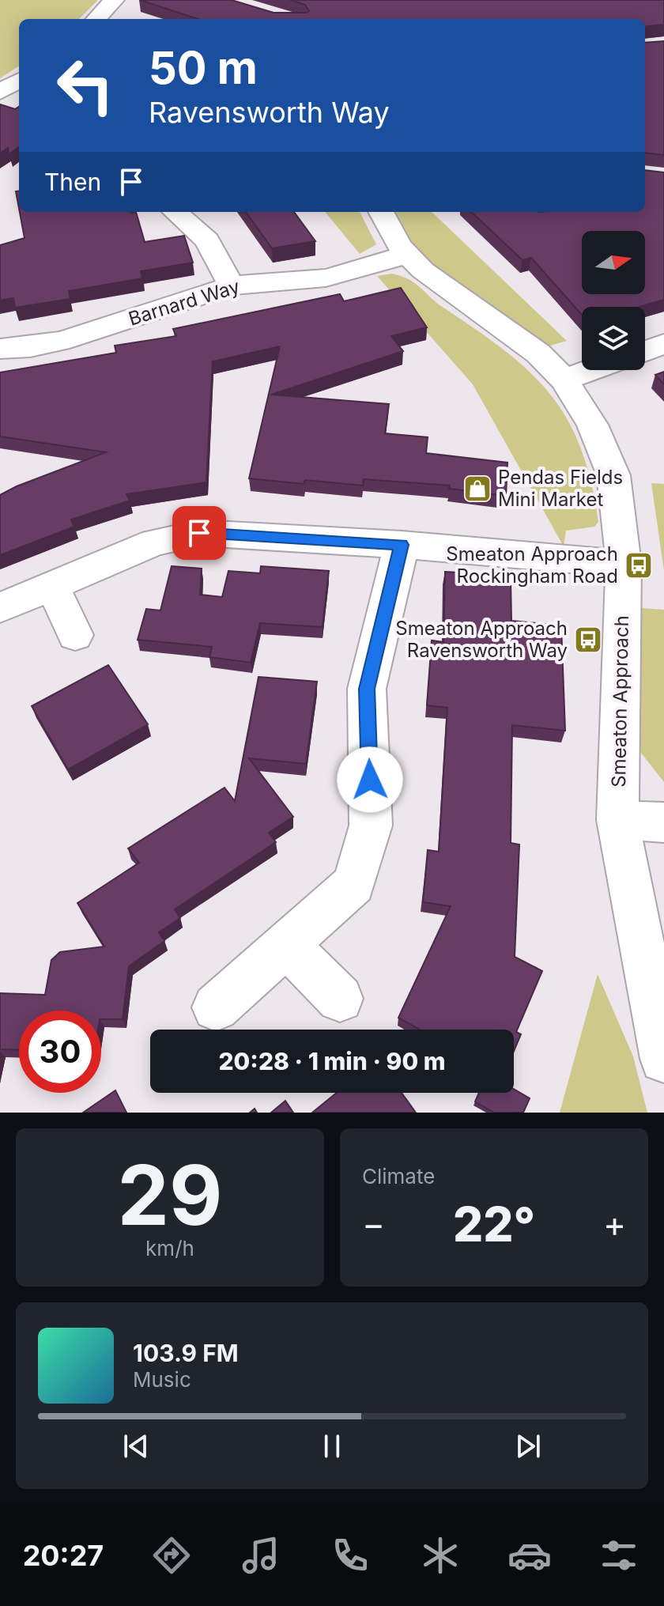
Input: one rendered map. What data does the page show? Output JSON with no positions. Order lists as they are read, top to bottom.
{
  "streets": {
    "street": ["Barnard Way", "Smeaton Approach"]
  },
  "crossings": [
    ["Barnard Way", "Smeaton Approach"]
  ],
  "places": {
    "shop": ["Pendas Fields Mini Market"],
    "bus stop": ["Smeaton Approach Rockingham Road", "Smeaton Approach Ravensworth Way"]
  },
  "north": "right",
  "page": {
    "turn": ["50 m", "Ravensworth Way"],
    "then": "Then",
    "limit": "30",
    "trip": "20:28 · 1 min · 90 m",
    "tile": [
      ["29", "km/h"],
      "Climate"
    ],
    "heat": ["−", "22°", "+"],
    "song": ["103.9 FM", "Music"],
    "tabs": "20:27"
  }
}
